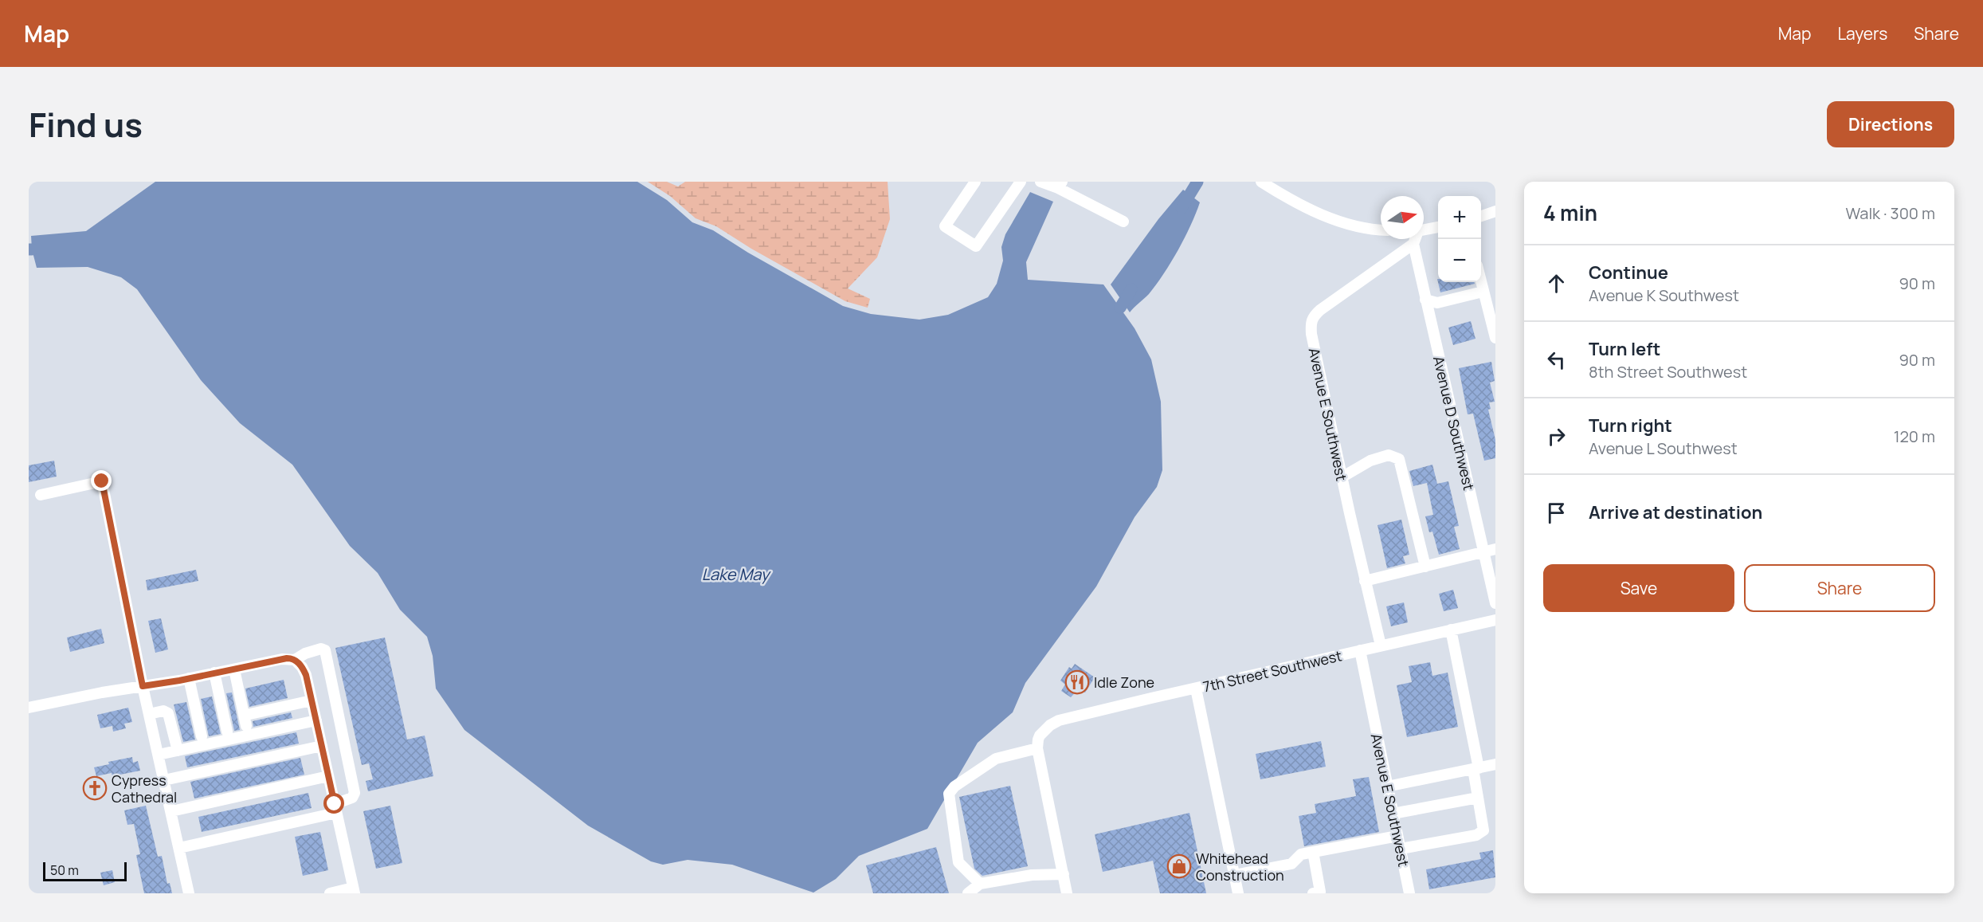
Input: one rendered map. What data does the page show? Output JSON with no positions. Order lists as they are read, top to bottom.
{
  "streets": {
    "street": ["Avenue E Southwest", "Avenue D Southwest", "7th Street Southwest"]
  },
  "crossings": [
    ["Avenue E Southwest", "Avenue D Southwest"],
    ["Avenue E Southwest", "7th Street Southwest"]
  ],
  "water": ["Lake May"],
  "places": {
    "restaurant": ["Idle Zone"],
    "church": ["Cypress Cathedral"],
    "shop": ["Whitehead Construction"]
  },
  "scale_bar": "50 m",
  "north": "right",
  "page": {
    "header": "Map",
    "nav": ["Map", "Layers", "Share"],
    "title": "Find us",
    "buttons": [
      "Directions",
      ["Save", "Share"]
    ],
    "heading": ["4 min", "Walk · 300 m"],
    "map_buttons": ["+", "−"],
    "list": [
      ["Continue", "Avenue K Southwest", "90 m"],
      ["Turn left", "8th Street Southwest", "90 m"],
      ["Turn right", "Avenue L Southwest", "120 m"],
      "Arrive at destination"
    ],
    "scale": "50 m"
  }
}
